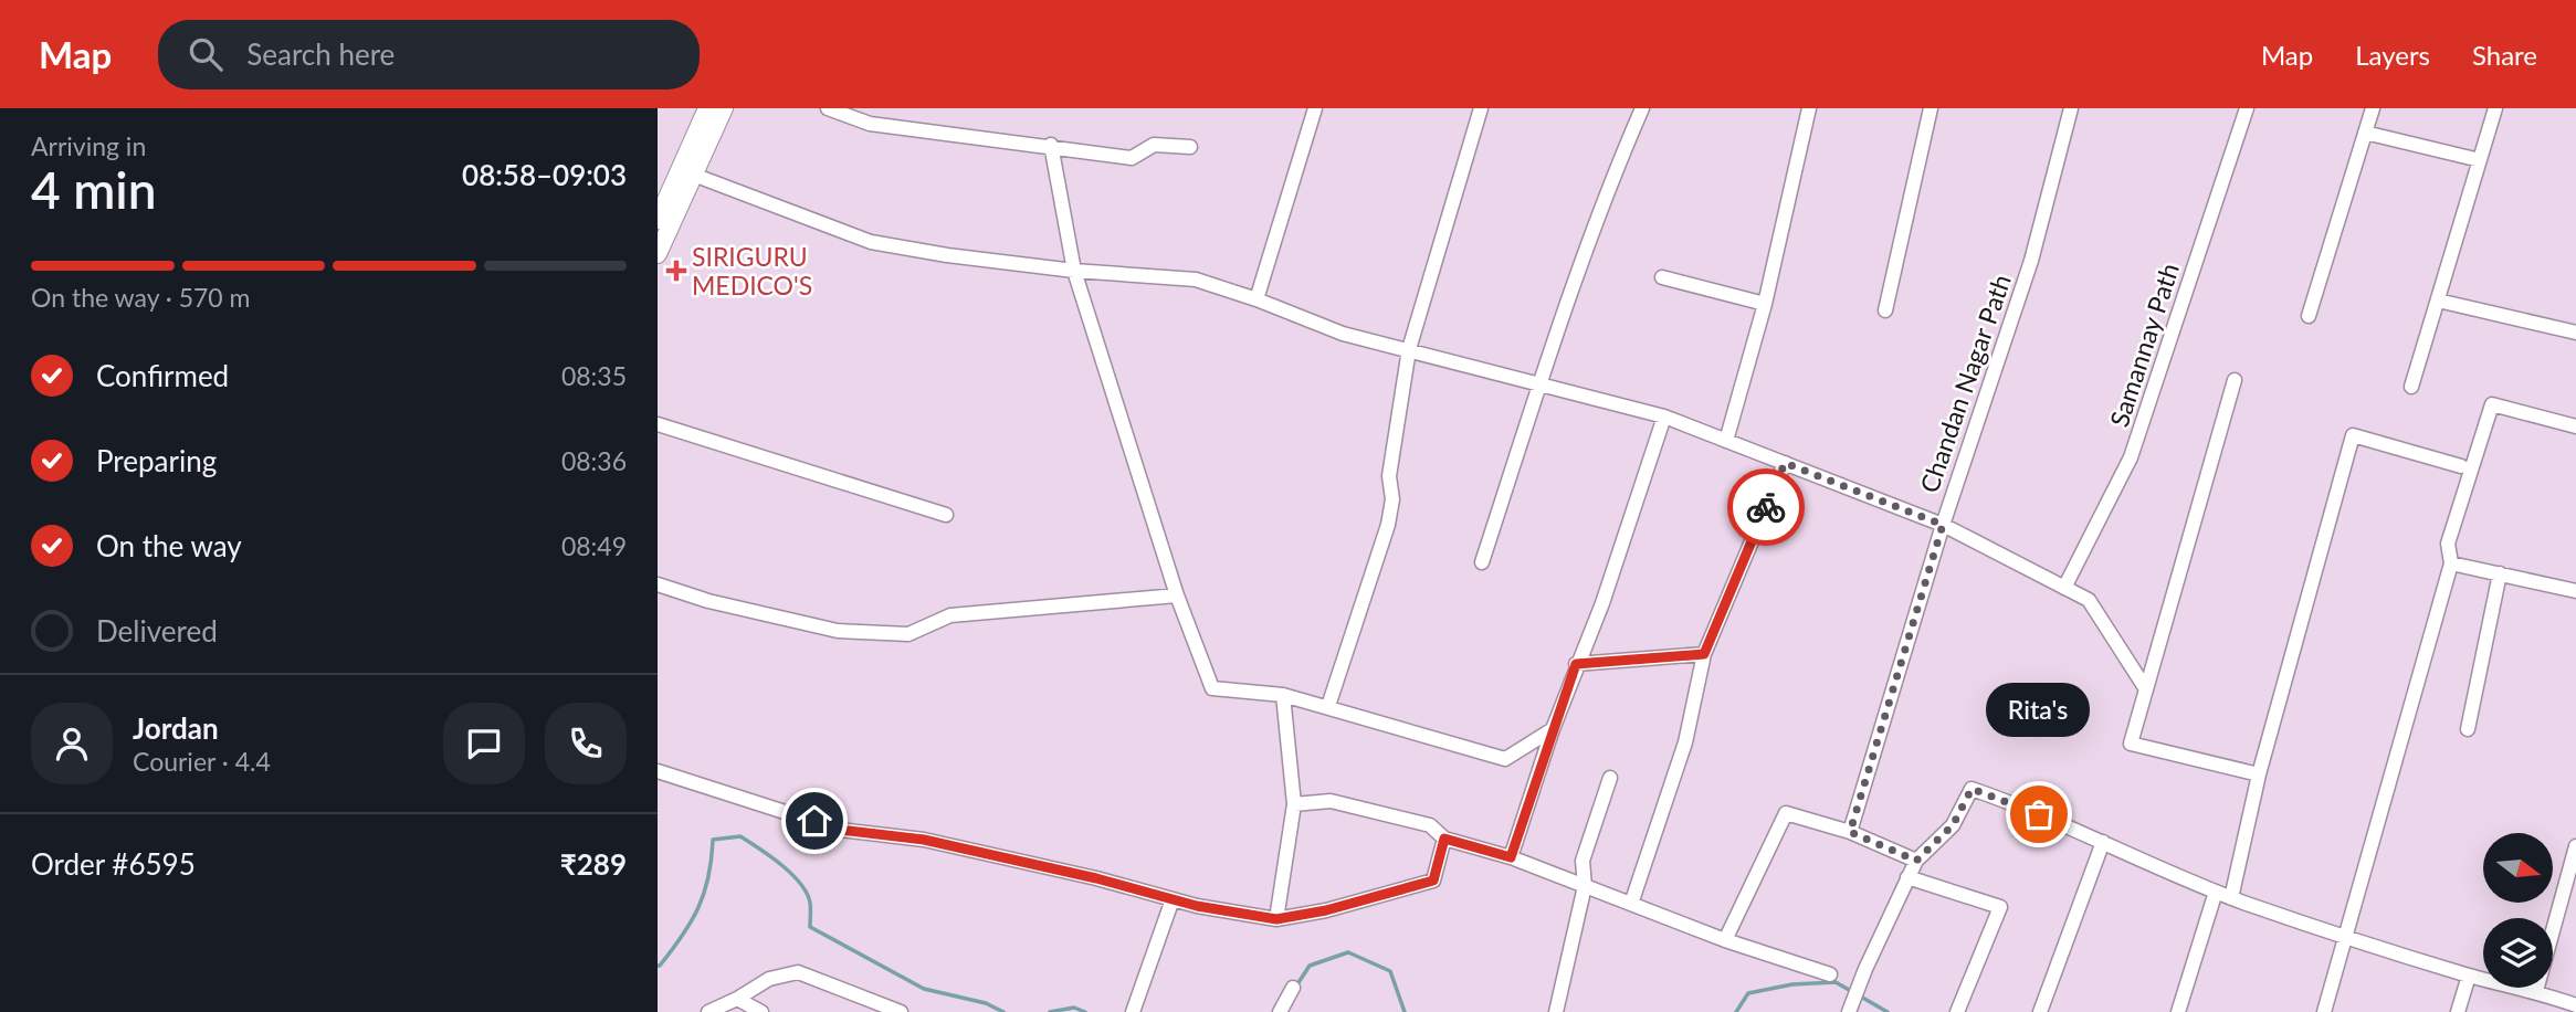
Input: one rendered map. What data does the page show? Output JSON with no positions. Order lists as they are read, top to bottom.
{
  "streets": {
    "street": ["Samannay Path", "Chandan Nagar Path"]
  },
  "places": {
    "health": ["SIRIGURU MEDICO'S"],
    "other": ["Rita's"]
  },
  "north": "right",
  "page": {
    "header": "Map",
    "search": "Search here",
    "nav": ["Map", "Layers", "Share"],
    "heading": ["4 min", "Arriving in", "08:58–09:03"],
    "panel": [
      "Jordan",
      "Courier · 4.4",
      "Order #6595",
      "₹289"
    ],
    "bar": "On the way · 570 m",
    "list": [
      ["Confirmed", "08:35"],
      ["Preparing", "08:36"],
      ["On the way", "08:49"],
      "Delivered"
    ],
    "bubble": "Rita's"
  }
}
